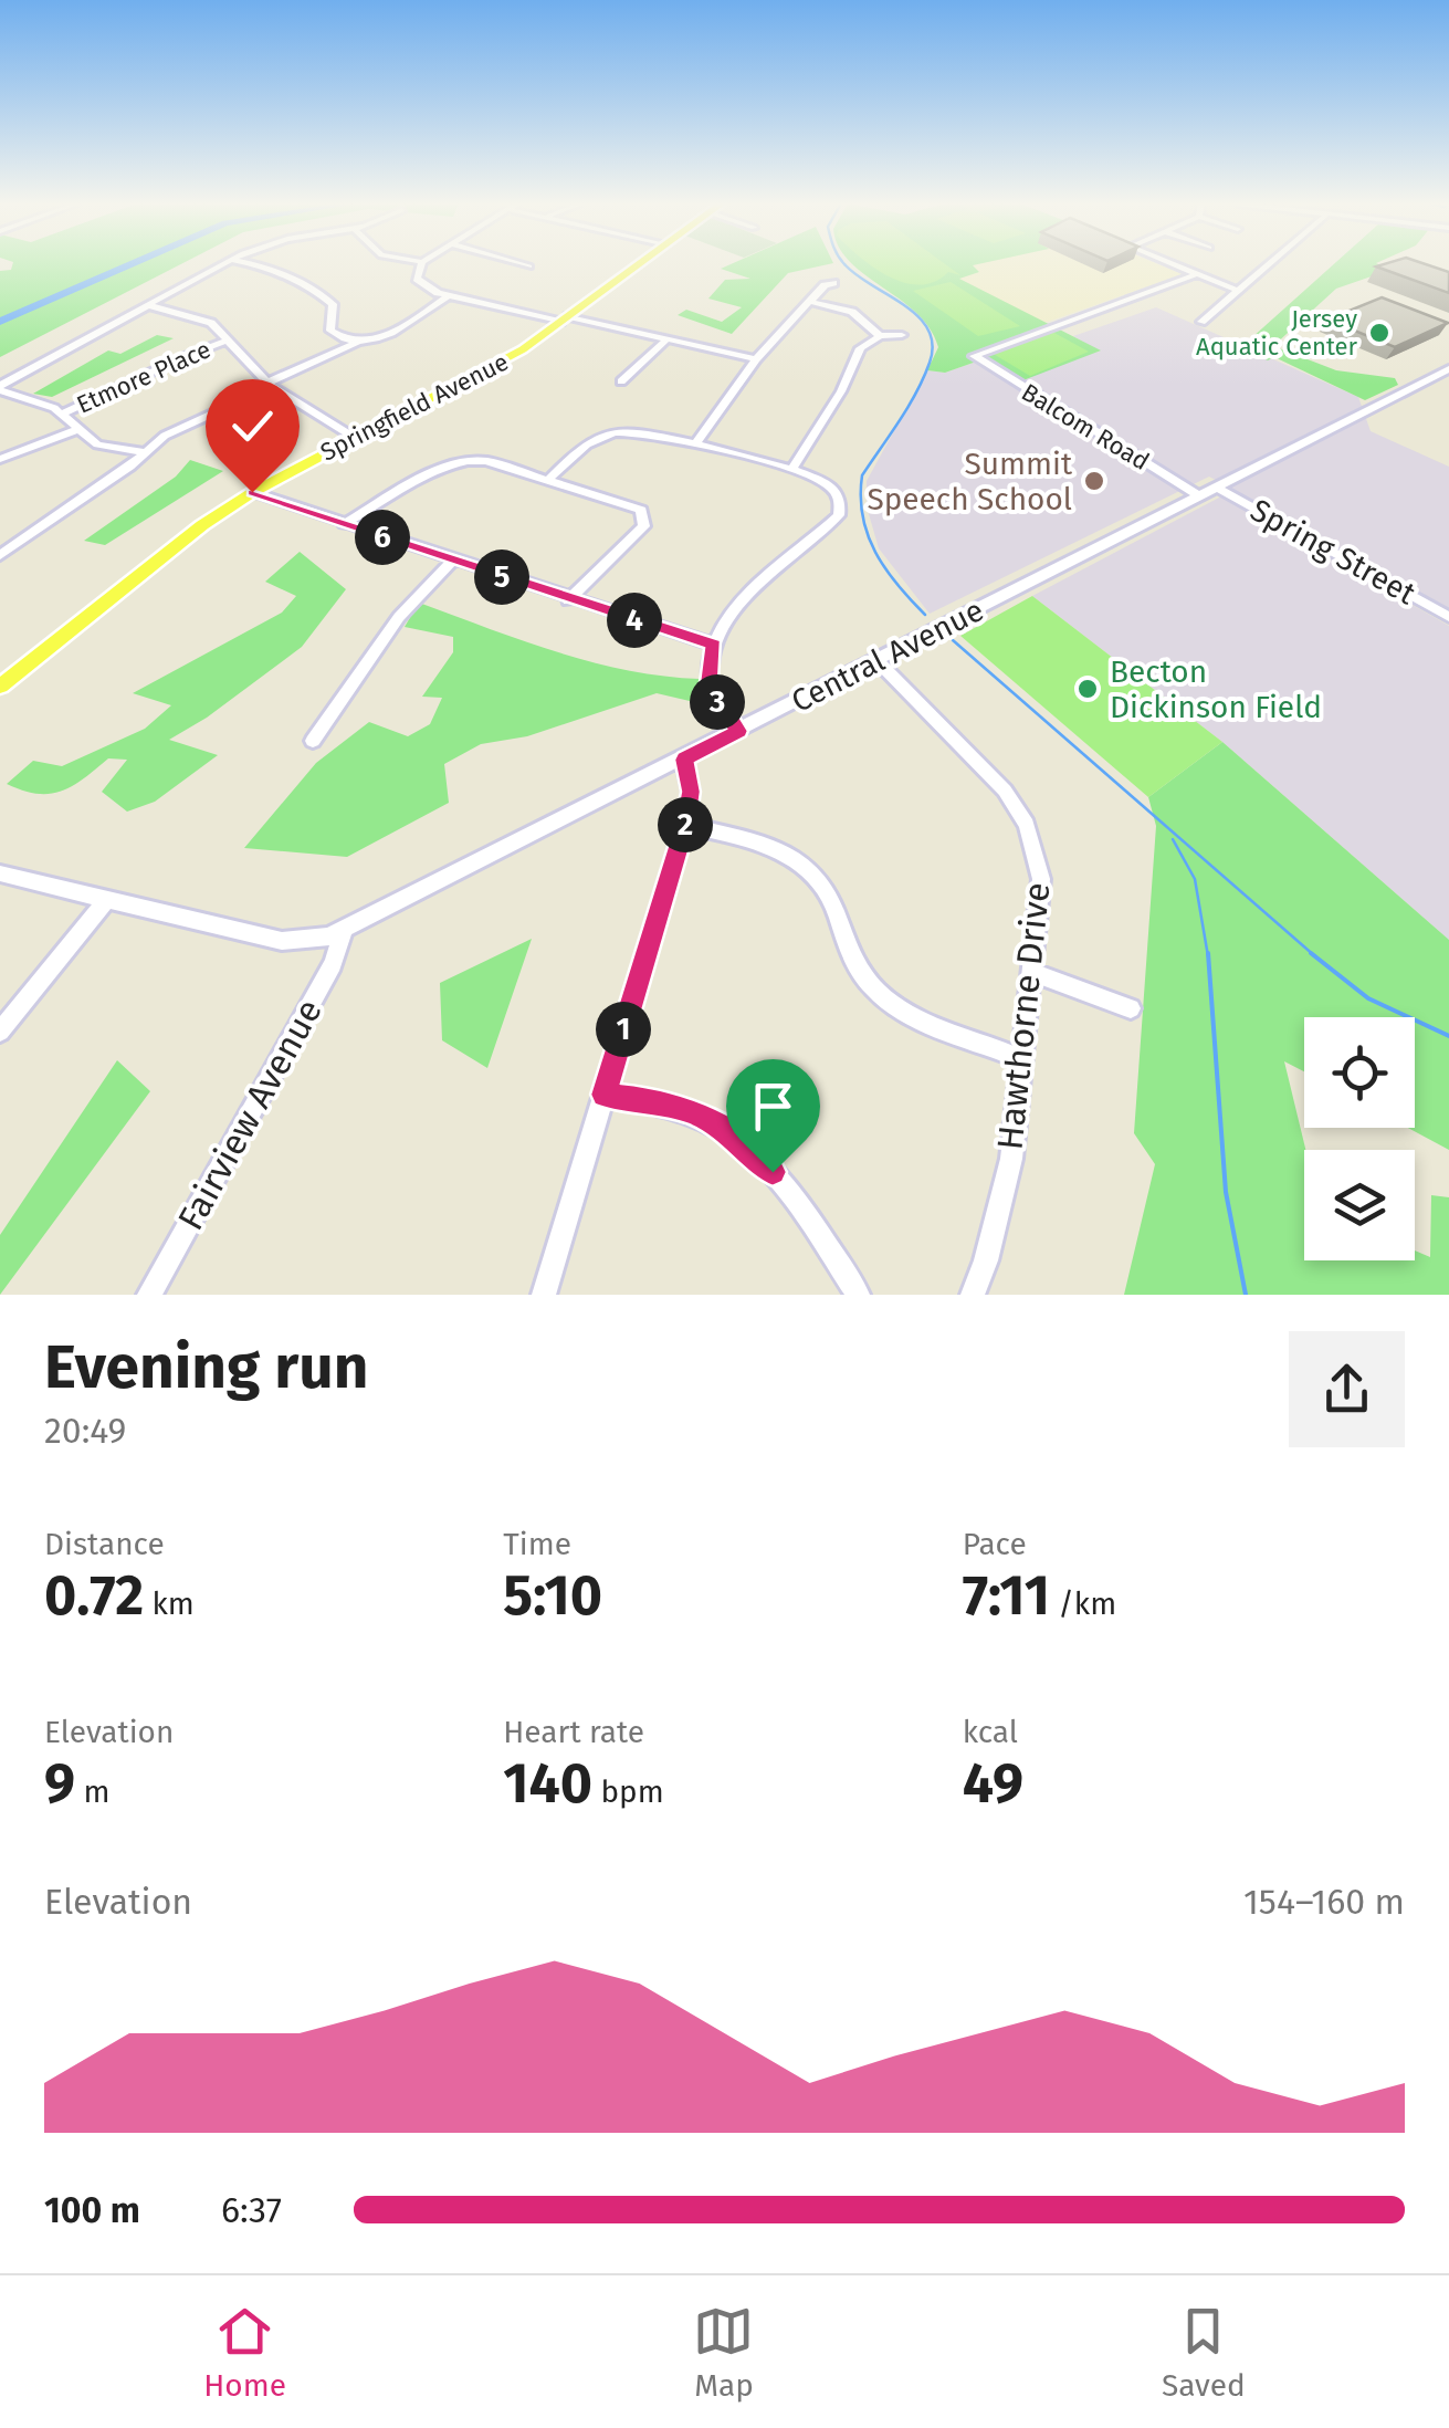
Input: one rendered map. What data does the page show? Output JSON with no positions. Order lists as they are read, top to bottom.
{
  "streets": {
    "main road": ["Springfield Avenue"],
    "street": [
      "Etmore Place",
      "Balcom Road",
      "Spring Street",
      "Central Avenue",
      "Hawthorne Drive",
      "Fairview Avenue"
    ]
  },
  "crossings": [
    ["Balcom Road", "Central Avenue"],
    ["Spring Street", "Central Avenue"],
    ["Central Avenue", "Hawthorne Drive"],
    ["Central Avenue", "Fairview Avenue"]
  ],
  "places": ["Jersey Aquatic Center", "Summit Speech School", "Becton Dickinson Field"],
  "page": {
    "pins": [
      "6",
      "5",
      "4",
      "3",
      "2",
      "1"
    ],
    "heading": ["Evening run", "20:49"],
    "stats": [
      ["Distance", "0.72 km"],
      ["Time", "5:10"],
      ["Pace", "7:11 /km"],
      ["Elevation", "9 m"],
      ["Heart rate", "140 bpm"],
      ["kcal", "49"]
    ],
    "chart": ["Elevation", "154–160 m"],
    "list": [
      {
        "name": "100 m",
        "note": "6:37"
      }
    ],
    "tabs": ["Home", "Map", "Saved"]
  }
}
